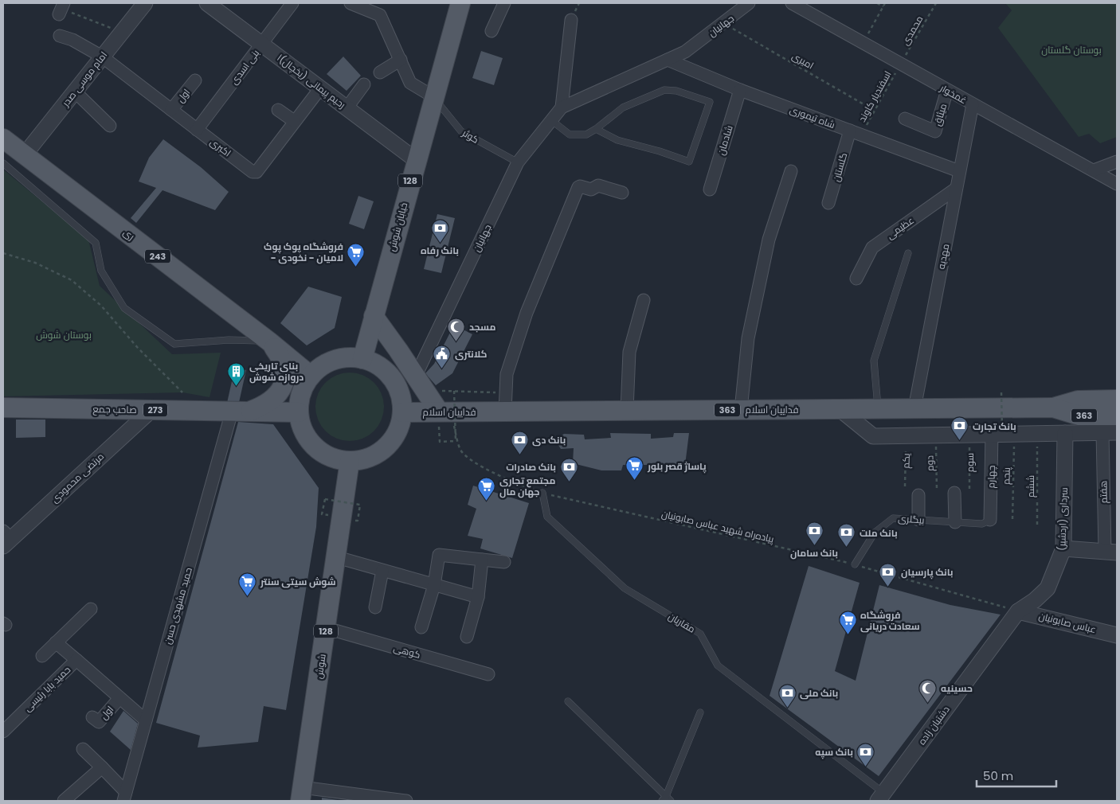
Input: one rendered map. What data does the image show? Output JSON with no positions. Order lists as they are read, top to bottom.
{
  "streets": {
    "main road": [
      "128",
      "خیابان شوش",
      "ری",
      "243",
      "صاحب جمع",
      "فداییان اسلام",
      "273",
      "363",
      "شوش"
    ],
    "street": [
      "جهانیان",
      "بنی اسدی",
      "امام موسی صدر",
      "رحیم پیمانی (یخچال)ا",
      "غمخوار",
      "اول",
      "میثاق",
      "شاه تیموری",
      "شادمان",
      "اکبری",
      "گلستان",
      "عظیمی",
      "مهدیه",
      "چهارم",
      "مرتضی محمودی",
      "هفتم",
      "سرداری (اردشیر)",
      "حمید مشهدی حسن",
      "عباس صابونیان",
      "کوهی",
      "حمید بابا رئیسی",
      "دشتبان زاده"
    ],
    "lane": ["کوثر", "بیگلری", "مقاریان"],
    "path": [
      "محمدی",
      "امیری",
      "اسفندیار کاوند",
      "یکم",
      "سوم",
      "دوم",
      "پنجم",
      "ششم",
      "پیاده‌راه شهید عباس صابونیان"
    ]
  },
  "crossings": [
    ["جهانیان", "امیری"],
    ["جهانیان", "شاه تیموری"],
    ["جهانیان", "کوثر"],
    ["محمدی", "غمخوار"],
    ["محمدی", "اسفندیار کاوند"],
    ["امیری", "اسفندیار کاوند"],
    ["بنی اسدی", "رحیم پیمانی (یخچال)ا"],
    ["بنی اسدی", "اکبری"],
    ["امام موسی صدر", "اکبری"],
    ["امام موسی صدر", "ری"],
    ["رحیم پیمانی (یخچال)ا", "اکبری"],
    ["رحیم پیمانی (یخچال)ا", "خیابان شوش"],
    ["غمخوار", "اسفندیار کاوند"],
    ["غمخوار", "میثاق"],
    ["غمخوار", "مهدیه"],
    ["اول", "اکبری"],
    ["اول", "حمید بابا رئیسی"],
    ["اسفندیار کاوند", "شاه تیموری"],
    ["شاه تیموری", "شادمان"],
    ["شاه تیموری", "گلستان"],
    ["شاه تیموری", "مهدیه"],
    ["کوثر", "خیابان شوش"],
    ["خیابان شوش", "ری"],
    ["خیابان شوش", "صاحب جمع"],
    ["خیابان شوش", "فداییان اسلام"],
    ["خیابان شوش", "شوش"],
    ["عظیمی", "مهدیه"],
    ["ری", "صاحب جمع"],
    ["ری", "فداییان اسلام"],
    ["ری", "شوش"],
    ["مهدیه", "فداییان اسلام"],
    ["صاحب جمع", "فداییان اسلام"],
    ["صاحب جمع", "مرتضی محمودی"],
    ["صاحب جمع", "حمید مشهدی حسن"],
    ["صاحب جمع", "شوش"],
    ["فداییان اسلام", "پیاده‌راه شهید عباس صابونیان"],
    ["فداییان اسلام", "شوش"],
    ["پنجم", "چهارم"],
    ["چهارم", "بیگلری"],
    ["بیگلری", "پیاده‌راه شهید عباس صابونیان"],
    ["سرداری (اردشیر)", "پیاده‌راه شهید عباس صابونیان"],
    ["سرداری (اردشیر)", "عباس صابونیان"],
    ["سرداری (اردشیر)", "دشتبان زاده"],
    ["پیاده‌راه شهید عباس صابونیان", "مقاریان"],
    ["پیاده‌راه شهید عباس صابونیان", "عباس صابونیان"],
    ["پیاده‌راه شهید عباس صابونیان", "دشتبان زاده"],
    ["حمید مشهدی حسن", "حمید بابا رئیسی"],
    ["مقاریان", "دشتبان زاده"],
    ["عباس صابونیان", "دشتبان زاده"],
    ["کوهی", "شوش"]
  ],
  "parks": ["بوستان گلستان", "بوستان شوش"],
  "places": {
    "bank": [
      "بانک رفاه",
      "بانک تجارت",
      "بانک دی",
      "بانک صادرات",
      "بانک سامان",
      "بانک ملت",
      "بانک پارسیان",
      "بانک ملی",
      "بانک سپه"
    ],
    "supermarket": [
      "فروشگاه پوک پوک - لاميان - نخودی",
      "پاساژ قصر بلور",
      "مجتمع تجاری جهان مال",
      "شوش سیتی سنتر",
      "فروشگاه سعادت دریانی"
    ],
    "mosque": ["مسجد", "حسینیه"],
    "public building": ["کلانتری"],
    "building": ["بنای تاریخی دروازه شوش"]
  },
  "scale_bar": "50 m"
}
